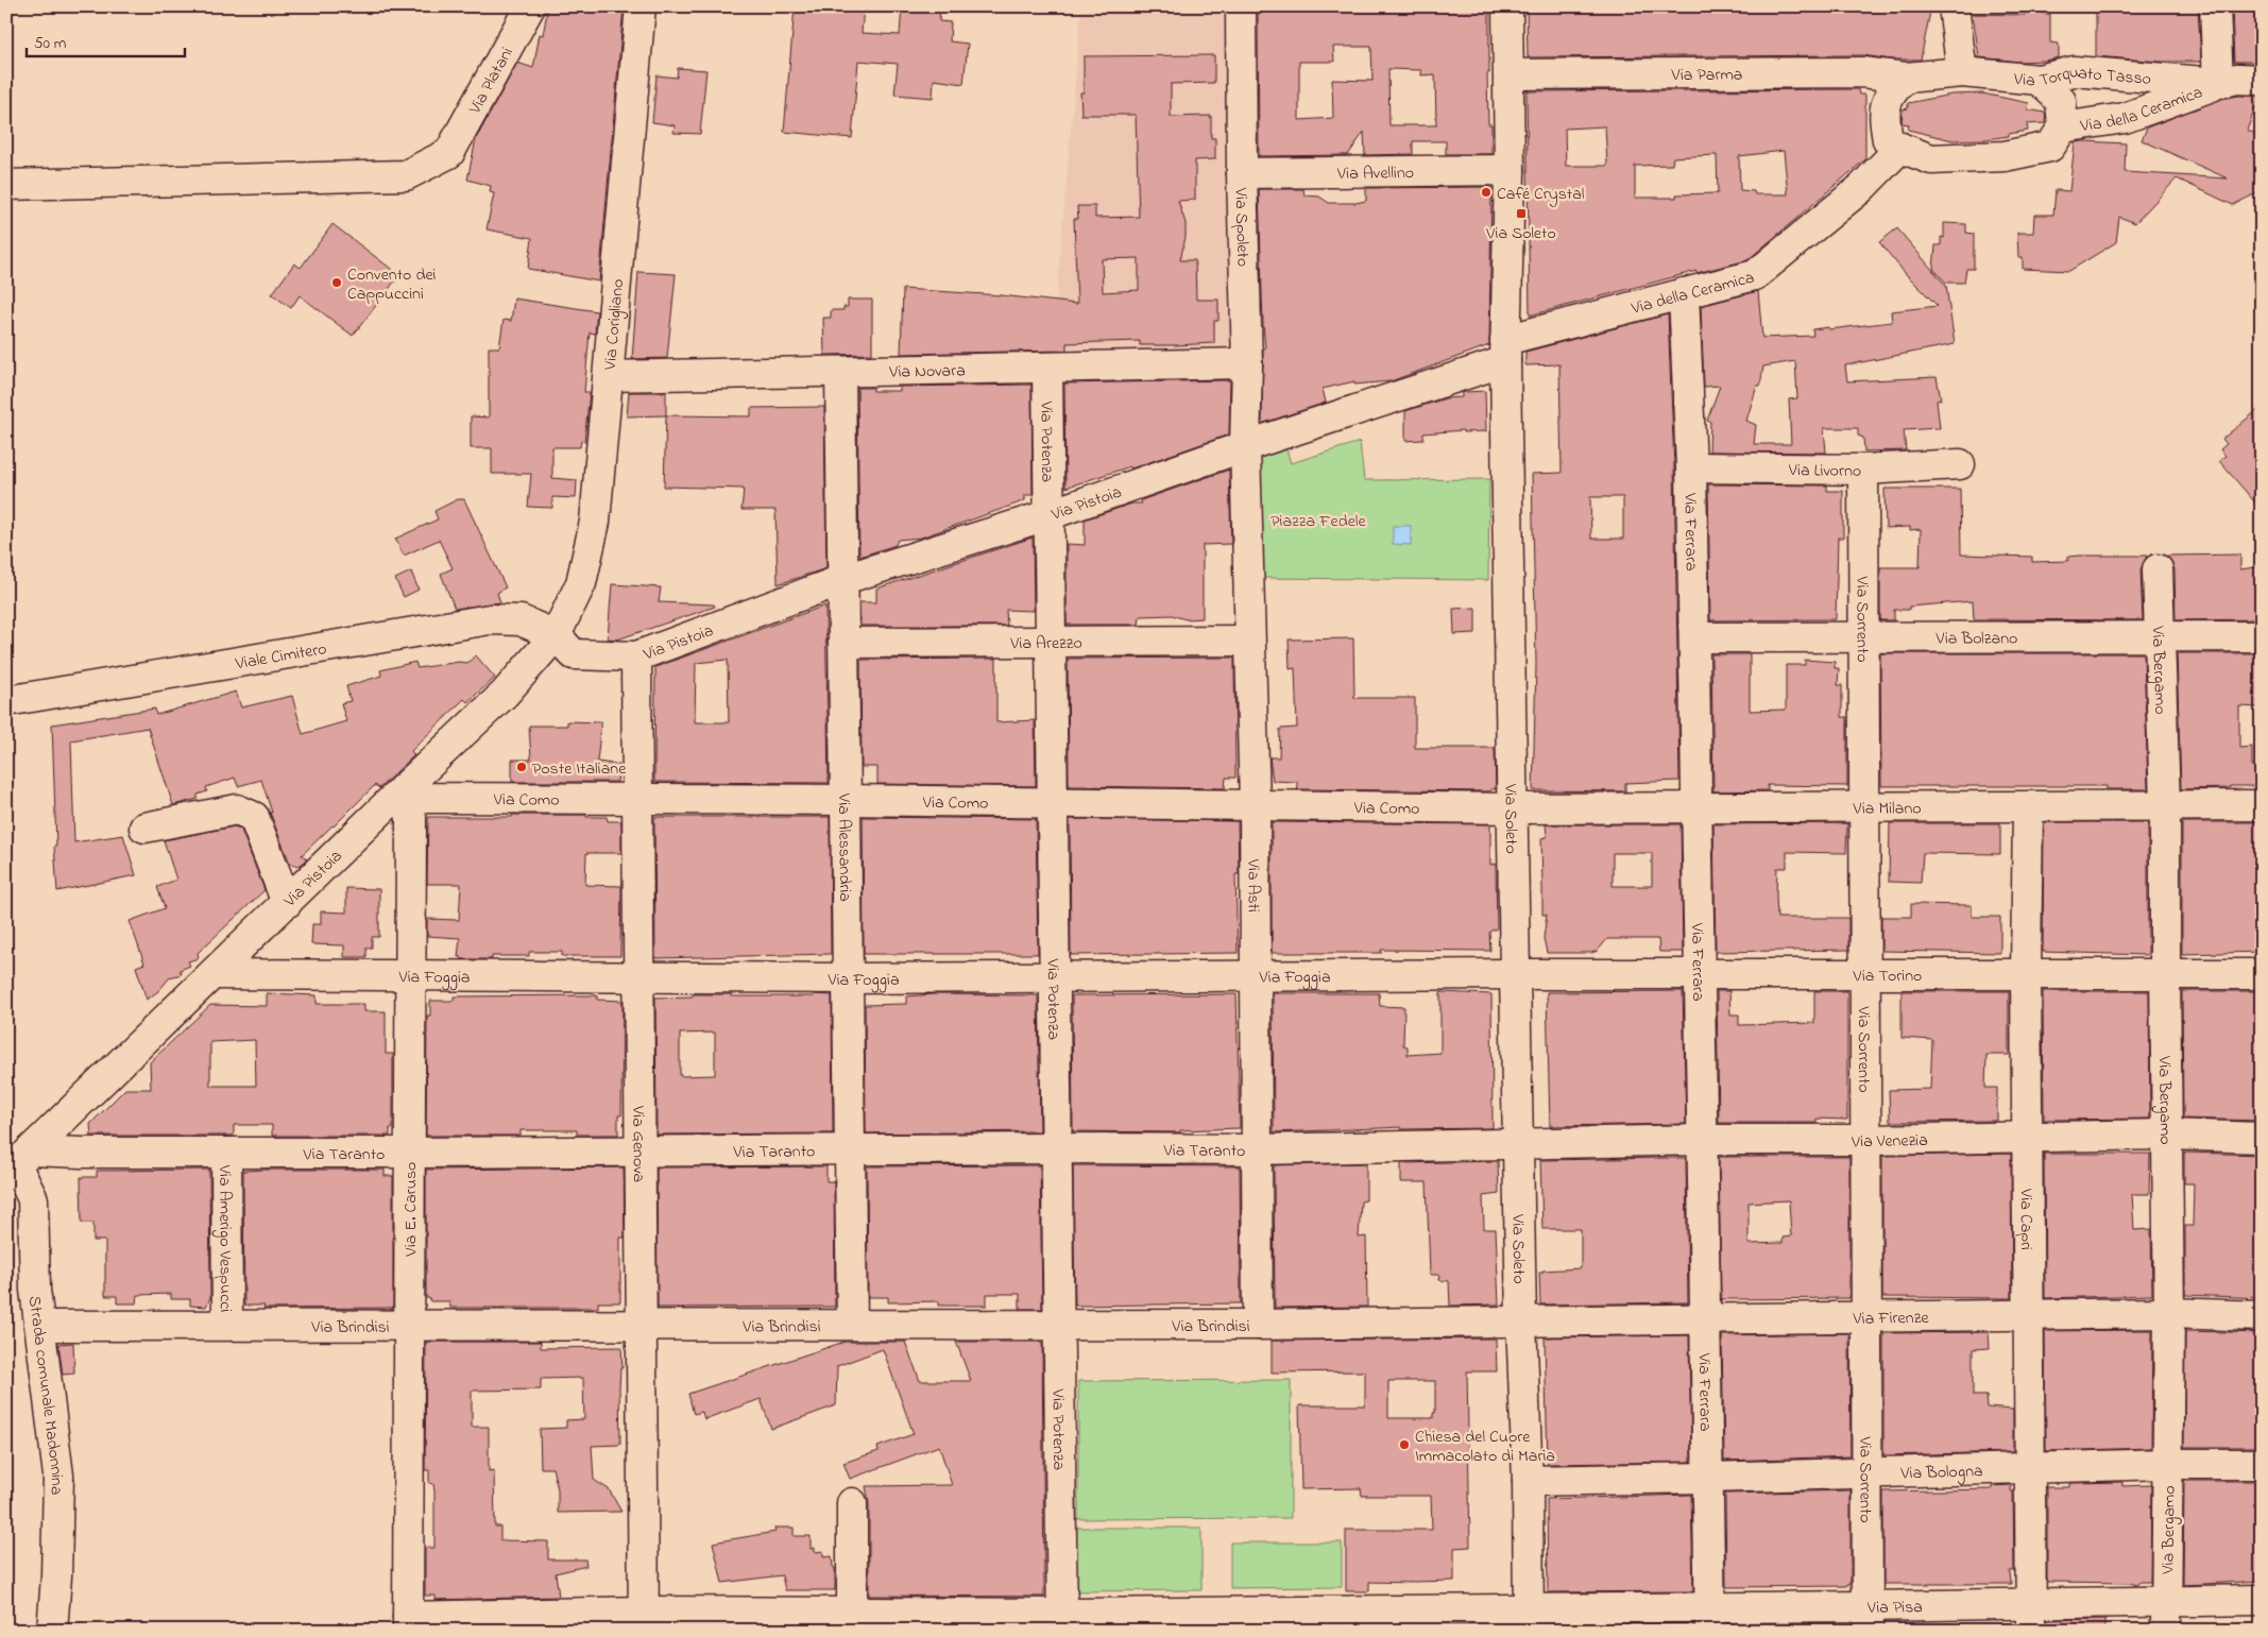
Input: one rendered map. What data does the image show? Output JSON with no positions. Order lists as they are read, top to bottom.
{
  "streets": {
    "street": [
      "Via Parma",
      "Via Torquato Tasso",
      "Via Platani",
      "Via della Ceramica",
      "Via Avellino",
      "Via Spoleto",
      "Via Corigliano",
      "Via Novara",
      "Via Potenza",
      "Via Livorno",
      "Via Pistoia",
      "Via Ferrara",
      "Via Sorrento",
      "Via Bolzano",
      "Via Arezzo",
      "Viale Cimitero",
      "Via Bergamo",
      "Via Como",
      "Via Milano",
      "Via Soleto",
      "Via Alessandria",
      "Via Asti",
      "Via Torino",
      "Via Foggia",
      "Via Venezia",
      "Via Genova",
      "Via Taranto",
      "Via E. Caruso",
      "Via Capri",
      "Via Amerigo Vespucci",
      "Via Firenze",
      "Via Brindisi",
      "Strada comunale Madonnina",
      "Via Bologna",
      "Via Pisa"
    ]
  },
  "crossings": [
    ["Via Parma", "Via Torquato Tasso"],
    ["Via Parma", "Via Soleto"],
    ["Via Torquato Tasso", "Via della Ceramica"],
    ["Via della Ceramica", "Via Pistoia"],
    ["Via della Ceramica", "Via Ferrara"],
    ["Via della Ceramica", "Via Soleto"],
    ["Via Avellino", "Via Spoleto"],
    ["Via Avellino", "Via Soleto"],
    ["Via Spoleto", "Via Novara"],
    ["Via Spoleto", "Via Pistoia"],
    ["Via Spoleto", "Via Asti"],
    ["Via Corigliano", "Via Novara"],
    ["Via Corigliano", "Via Pistoia"],
    ["Via Corigliano", "Viale Cimitero"],
    ["Via Novara", "Via Potenza"],
    ["Via Novara", "Via Alessandria"],
    ["Via Potenza", "Via Pistoia"],
    ["Via Potenza", "Via Arezzo"],
    ["Via Potenza", "Via Como"],
    ["Via Potenza", "Via Foggia"],
    ["Via Potenza", "Via Taranto"],
    ["Via Potenza", "Via Brindisi"],
    ["Via Potenza", "Via Pisa"],
    ["Via Livorno", "Via Ferrara"],
    ["Via Livorno", "Via Sorrento"],
    ["Via Pistoia", "Viale Cimitero"],
    ["Via Pistoia", "Via Como"],
    ["Via Pistoia", "Via Soleto"],
    ["Via Pistoia", "Via Alessandria"],
    ["Via Pistoia", "Via Asti"],
    ["Via Pistoia", "Via Foggia"],
    ["Via Pistoia", "Via Genova"],
    ["Via Pistoia", "Via Taranto"],
    ["Via Pistoia", "Via E. Caruso"],
    ["Via Pistoia", "Strada comunale Madonnina"],
    ["Via Ferrara", "Via Bolzano"],
    ["Via Ferrara", "Via Milano"],
    ["Via Ferrara", "Via Torino"],
    ["Via Ferrara", "Via Venezia"],
    ["Via Ferrara", "Via Firenze"],
    ["Via Ferrara", "Via Bologna"],
    ["Via Ferrara", "Via Pisa"],
    ["Via Sorrento", "Via Bolzano"],
    ["Via Sorrento", "Via Milano"],
    ["Via Sorrento", "Via Torino"],
    ["Via Sorrento", "Via Venezia"],
    ["Via Sorrento", "Via Firenze"],
    ["Via Sorrento", "Via Bologna"],
    ["Via Sorrento", "Via Pisa"],
    ["Via Bolzano", "Via Bergamo"],
    ["Via Arezzo", "Via Alessandria"],
    ["Via Arezzo", "Via Asti"],
    ["Via Bergamo", "Via Milano"],
    ["Via Bergamo", "Via Torino"],
    ["Via Bergamo", "Via Venezia"],
    ["Via Bergamo", "Via Firenze"],
    ["Via Bergamo", "Via Bologna"],
    ["Via Bergamo", "Via Pisa"],
    ["Via Como", "Via Milano"],
    ["Via Como", "Via Soleto"],
    ["Via Como", "Via Alessandria"],
    ["Via Como", "Via Asti"],
    ["Via Como", "Via Genova"],
    ["Via Como", "Via E. Caruso"],
    ["Via Milano", "Via Soleto"],
    ["Via Milano", "Via Capri"],
    ["Via Soleto", "Via Torino"],
    ["Via Soleto", "Via Foggia"],
    ["Via Soleto", "Via Venezia"],
    ["Via Soleto", "Via Taranto"],
    ["Via Soleto", "Via Firenze"],
    ["Via Soleto", "Via Brindisi"],
    ["Via Soleto", "Via Bologna"],
    ["Via Soleto", "Via Pisa"],
    ["Via Alessandria", "Via Foggia"],
    ["Via Alessandria", "Via Taranto"],
    ["Via Alessandria", "Via Brindisi"],
    ["Via Asti", "Via Foggia"],
    ["Via Asti", "Via Taranto"],
    ["Via Asti", "Via Brindisi"],
    ["Via Torino", "Via Foggia"],
    ["Via Torino", "Via Capri"],
    ["Via Foggia", "Via Genova"],
    ["Via Foggia", "Via E. Caruso"],
    ["Via Venezia", "Via Taranto"],
    ["Via Venezia", "Via Capri"],
    ["Via Genova", "Via Taranto"],
    ["Via Genova", "Via Brindisi"],
    ["Via Genova", "Via Pisa"],
    ["Via Taranto", "Via E. Caruso"],
    ["Via Taranto", "Via Amerigo Vespucci"],
    ["Via Taranto", "Strada comunale Madonnina"],
    ["Via E. Caruso", "Via Brindisi"],
    ["Via E. Caruso", "Via Pisa"],
    ["Via Capri", "Via Firenze"],
    ["Via Capri", "Via Bologna"],
    ["Via Capri", "Via Pisa"],
    ["Via Amerigo Vespucci", "Via Brindisi"],
    ["Via Firenze", "Via Brindisi"],
    ["Via Brindisi", "Strada comunale Madonnina"]
  ],
  "parks": ["Piazza Fedele"],
  "places": {
    "other": [
      "Café Crystal",
      "Convento dei Cappuccini",
      "Poste Italiane",
      "Chiesa del Cuore Immacolato di Maria"
    ],
    "transit": ["Via Soleto"]
  },
  "scale_bar": "50 m"
}
